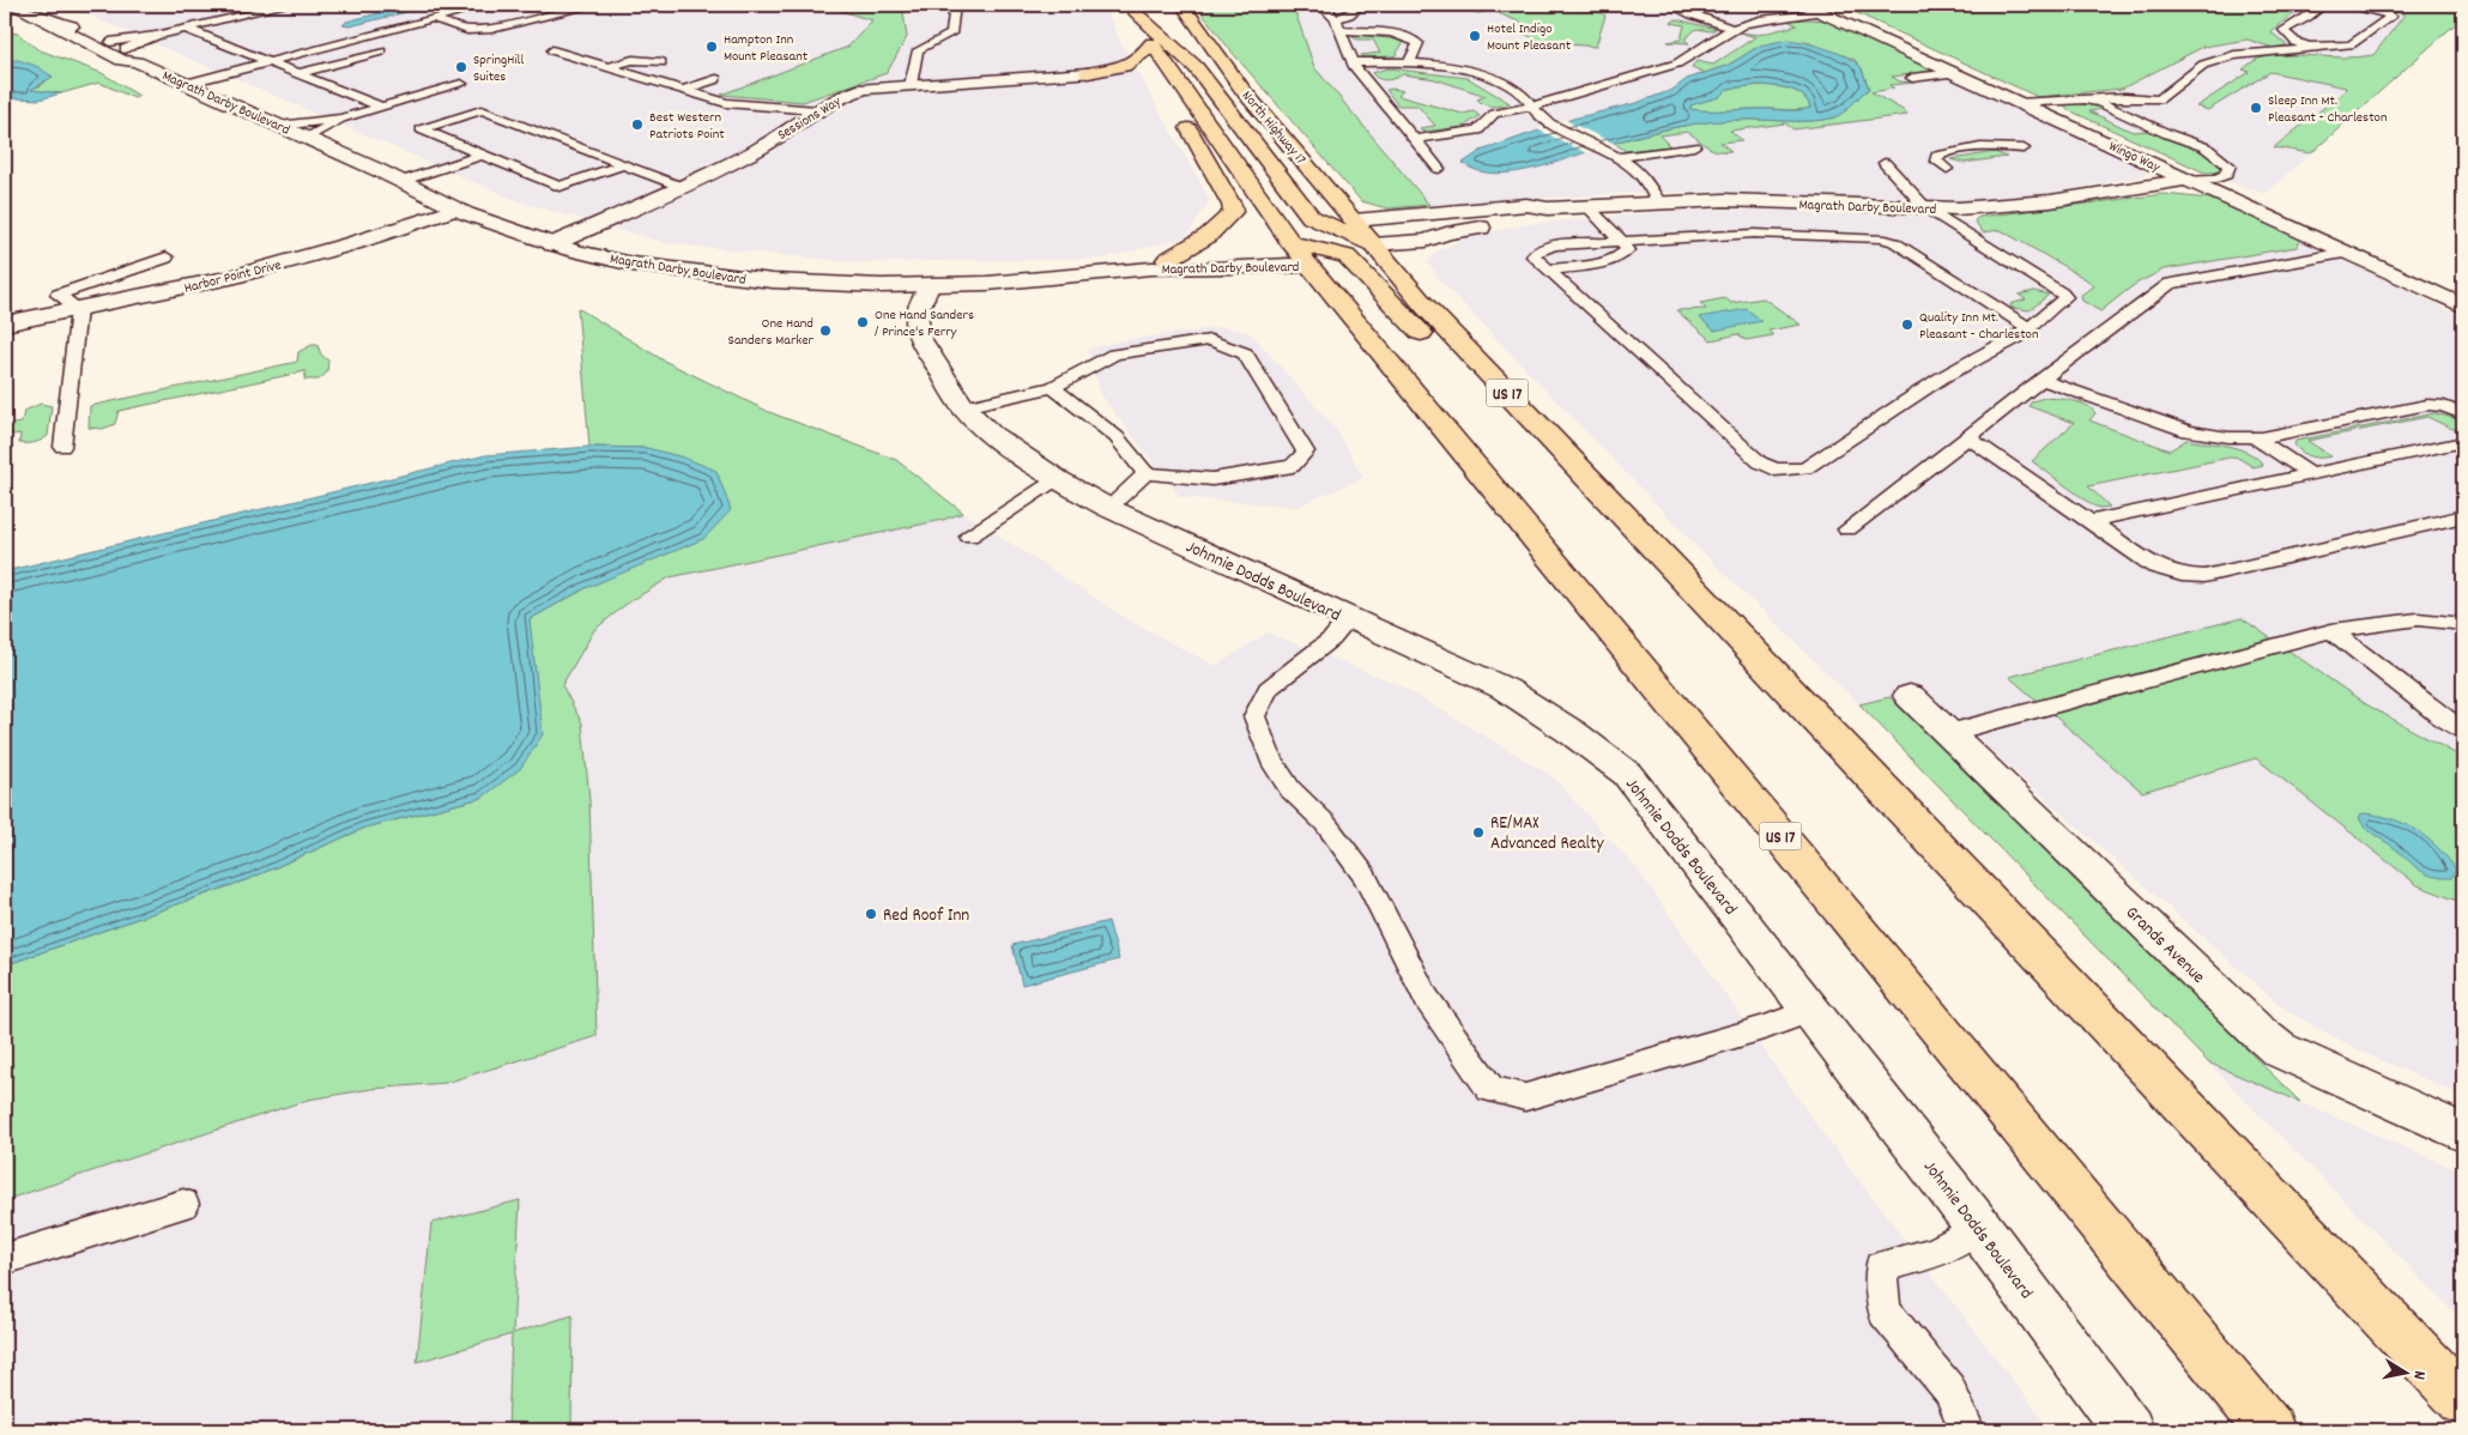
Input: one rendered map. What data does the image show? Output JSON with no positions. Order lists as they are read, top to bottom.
{
  "streets": {
    "highway": ["North Highway 17", "US 17"],
    "street": [
      "Magrath Darby Boulevard",
      "Sessions Way",
      "Wingo Way",
      "Harbor Point Drive",
      "Johnnie Dodds Boulevard",
      "Grands Avenue"
    ]
  },
  "crossings": [
    ["Magrath Darby Boulevard", "Sessions Way"],
    ["Magrath Darby Boulevard", "North Highway 17"],
    ["Magrath Darby Boulevard", "Wingo Way"],
    ["Magrath Darby Boulevard", "Harbor Point Drive"],
    ["Magrath Darby Boulevard", "US 17"],
    ["Magrath Darby Boulevard", "Johnnie Dodds Boulevard"],
    ["North Highway 17", "US 17"]
  ],
  "places": [
    "Hotel Indigo Mount Pleasant",
    "Hampton Inn Mount Pleasant",
    "SpringHill Suites",
    "Sleep Inn Mt. Pleasant - Charleston",
    "Best Western Patriots Point",
    "One Hand Sanders / Prince's Ferry",
    "Quality Inn Mt. Pleasant - Charleston",
    "One Hand Sanders Marker",
    "RE/MAX Advanced Realty",
    "Red Roof Inn"
  ],
  "north": "right"
}
